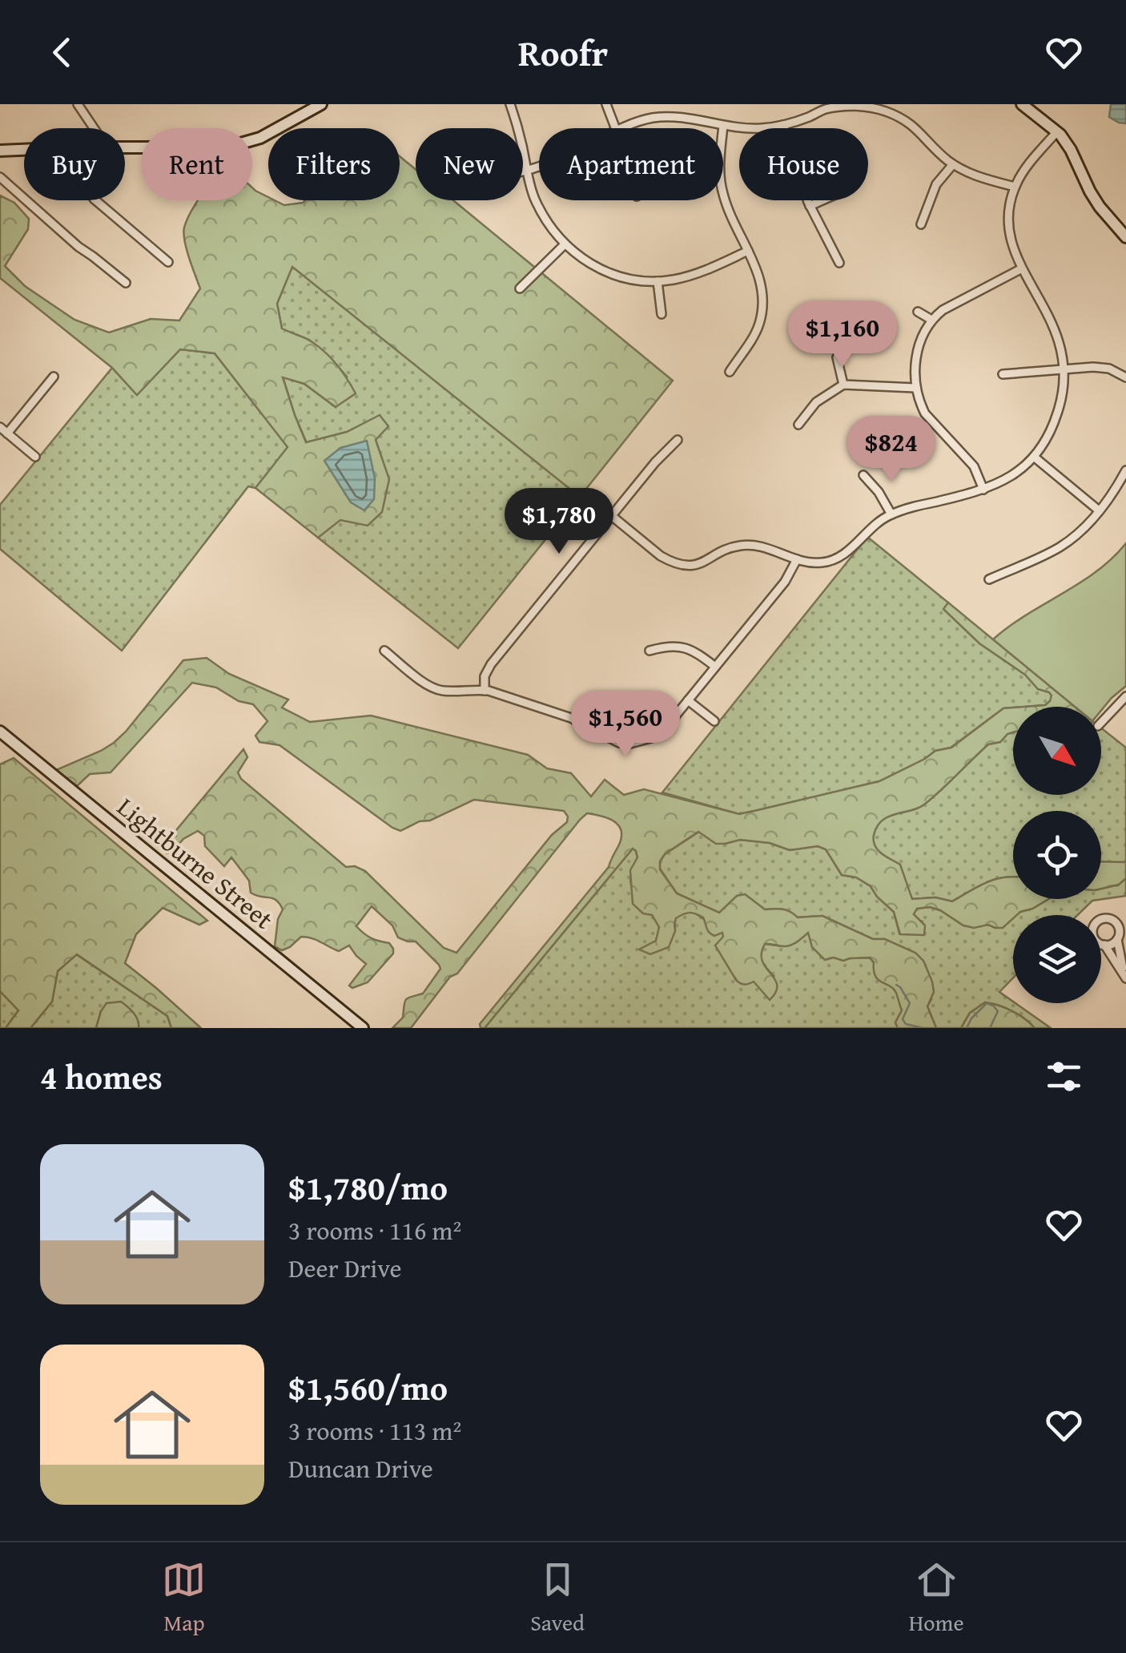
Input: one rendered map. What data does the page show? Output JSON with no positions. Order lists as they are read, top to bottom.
{
  "streets": {
    "street": ["Lightburne Street"]
  },
  "north": "bottom right",
  "page": {
    "header": "Roofr",
    "chip": [
      "Buy",
      "Rent",
      "Filters",
      "New",
      "Apartment",
      "House"
    ],
    "price": [
      "$1,160",
      "$824",
      "$1,780",
      "$1,560"
    ],
    "heading": "4 homes",
    "list": [
      {
        "name": "$1,780/mo",
        "note": "3 rooms · 116 m² · Deer Drive"
      },
      {
        "name": "$1,560/mo",
        "note": "3 rooms · 113 m² · Duncan Drive"
      }
    ],
    "tabs": ["Map", "Saved", "Home"]
  }
}
